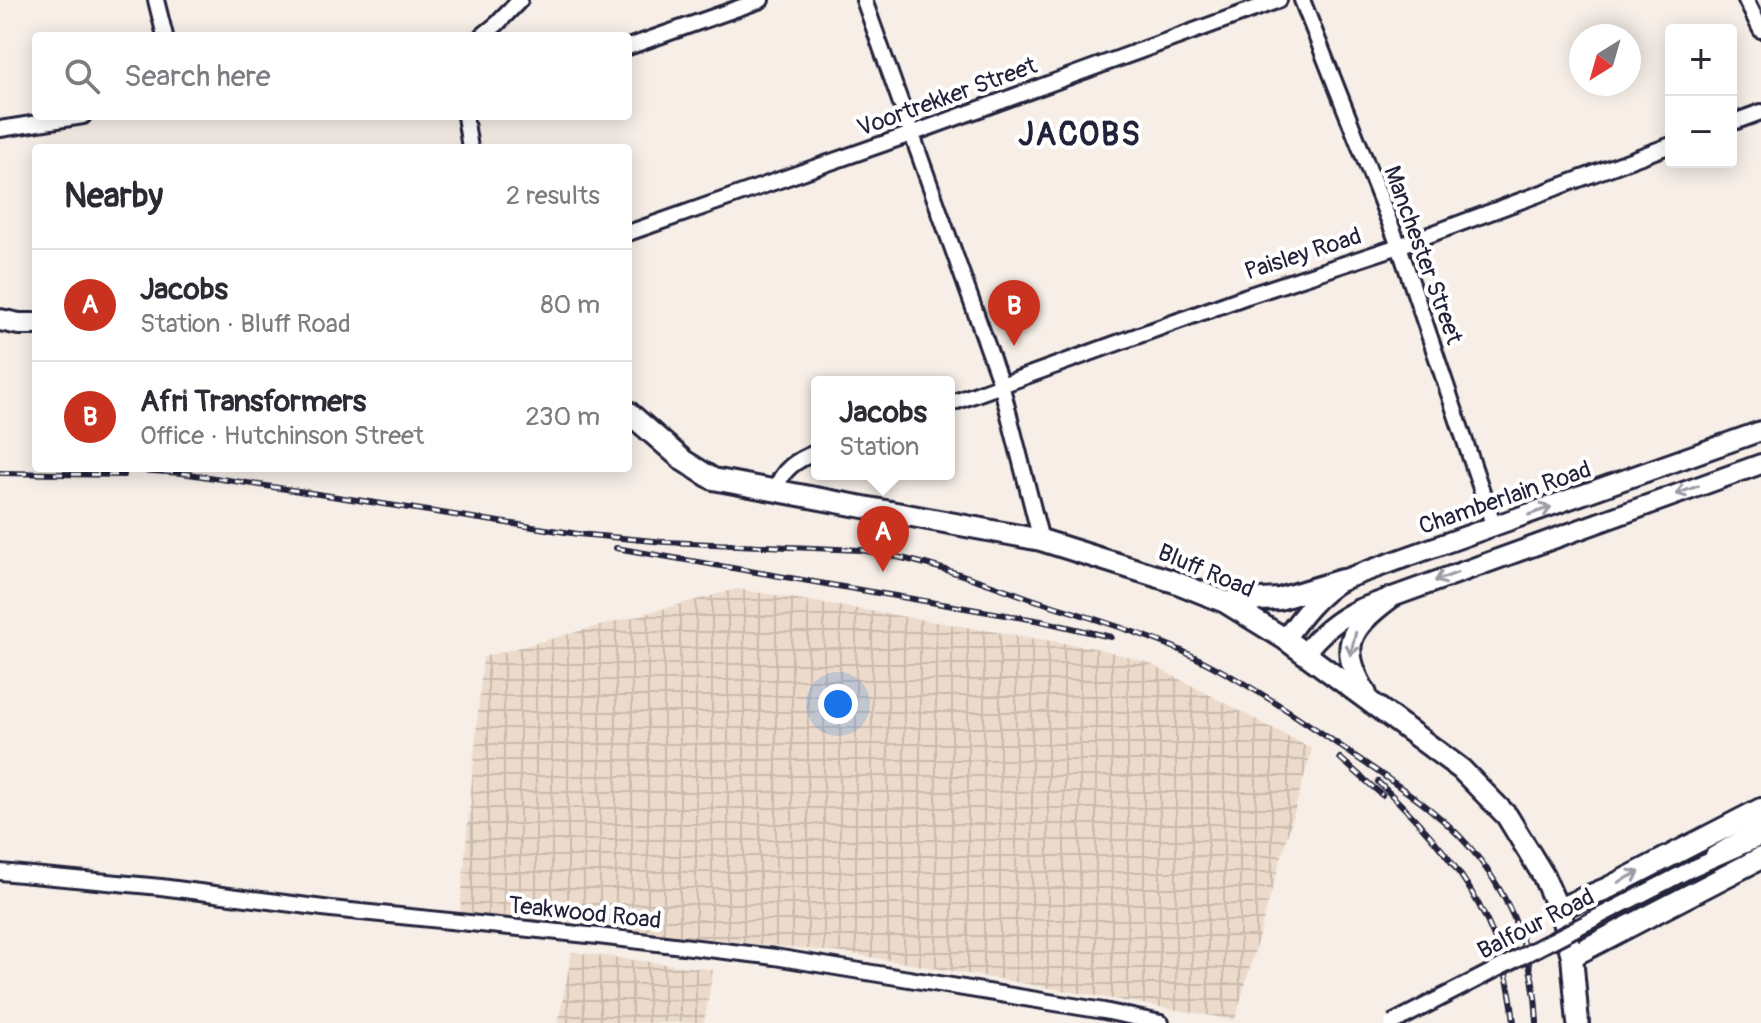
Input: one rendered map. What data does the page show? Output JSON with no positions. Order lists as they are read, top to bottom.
{
  "streets": {
    "main road": ["Bluff Road"],
    "street": [
      "Voortrekker Street",
      "Paisley Road",
      "Manchester Street",
      "Chamberlain Road",
      "Teakwood Road",
      "Balfour Road"
    ]
  },
  "crossings": [
    ["Paisley Road", "Manchester Street"],
    ["Manchester Street", "Chamberlain Road"],
    ["Chamberlain Road", "Bluff Road"]
  ],
  "districts": ["JACOBS"],
  "north": "bottom left",
  "page": {
    "map_buttons": ["+", "−"],
    "search": "Search here",
    "heading": ["Nearby", "2 results"],
    "list": [
      {
        "mark": "A",
        "name": "Jacobs",
        "note": "Station · Bluff Road",
        "value": "80 m"
      },
      {
        "mark": "B",
        "name": "Afri Transformers",
        "note": "Office · Hutchinson Street",
        "value": "230 m"
      }
    ],
    "pins": ["B", "A"],
    "popup": ["Jacobs", "Station"]
  }
}
